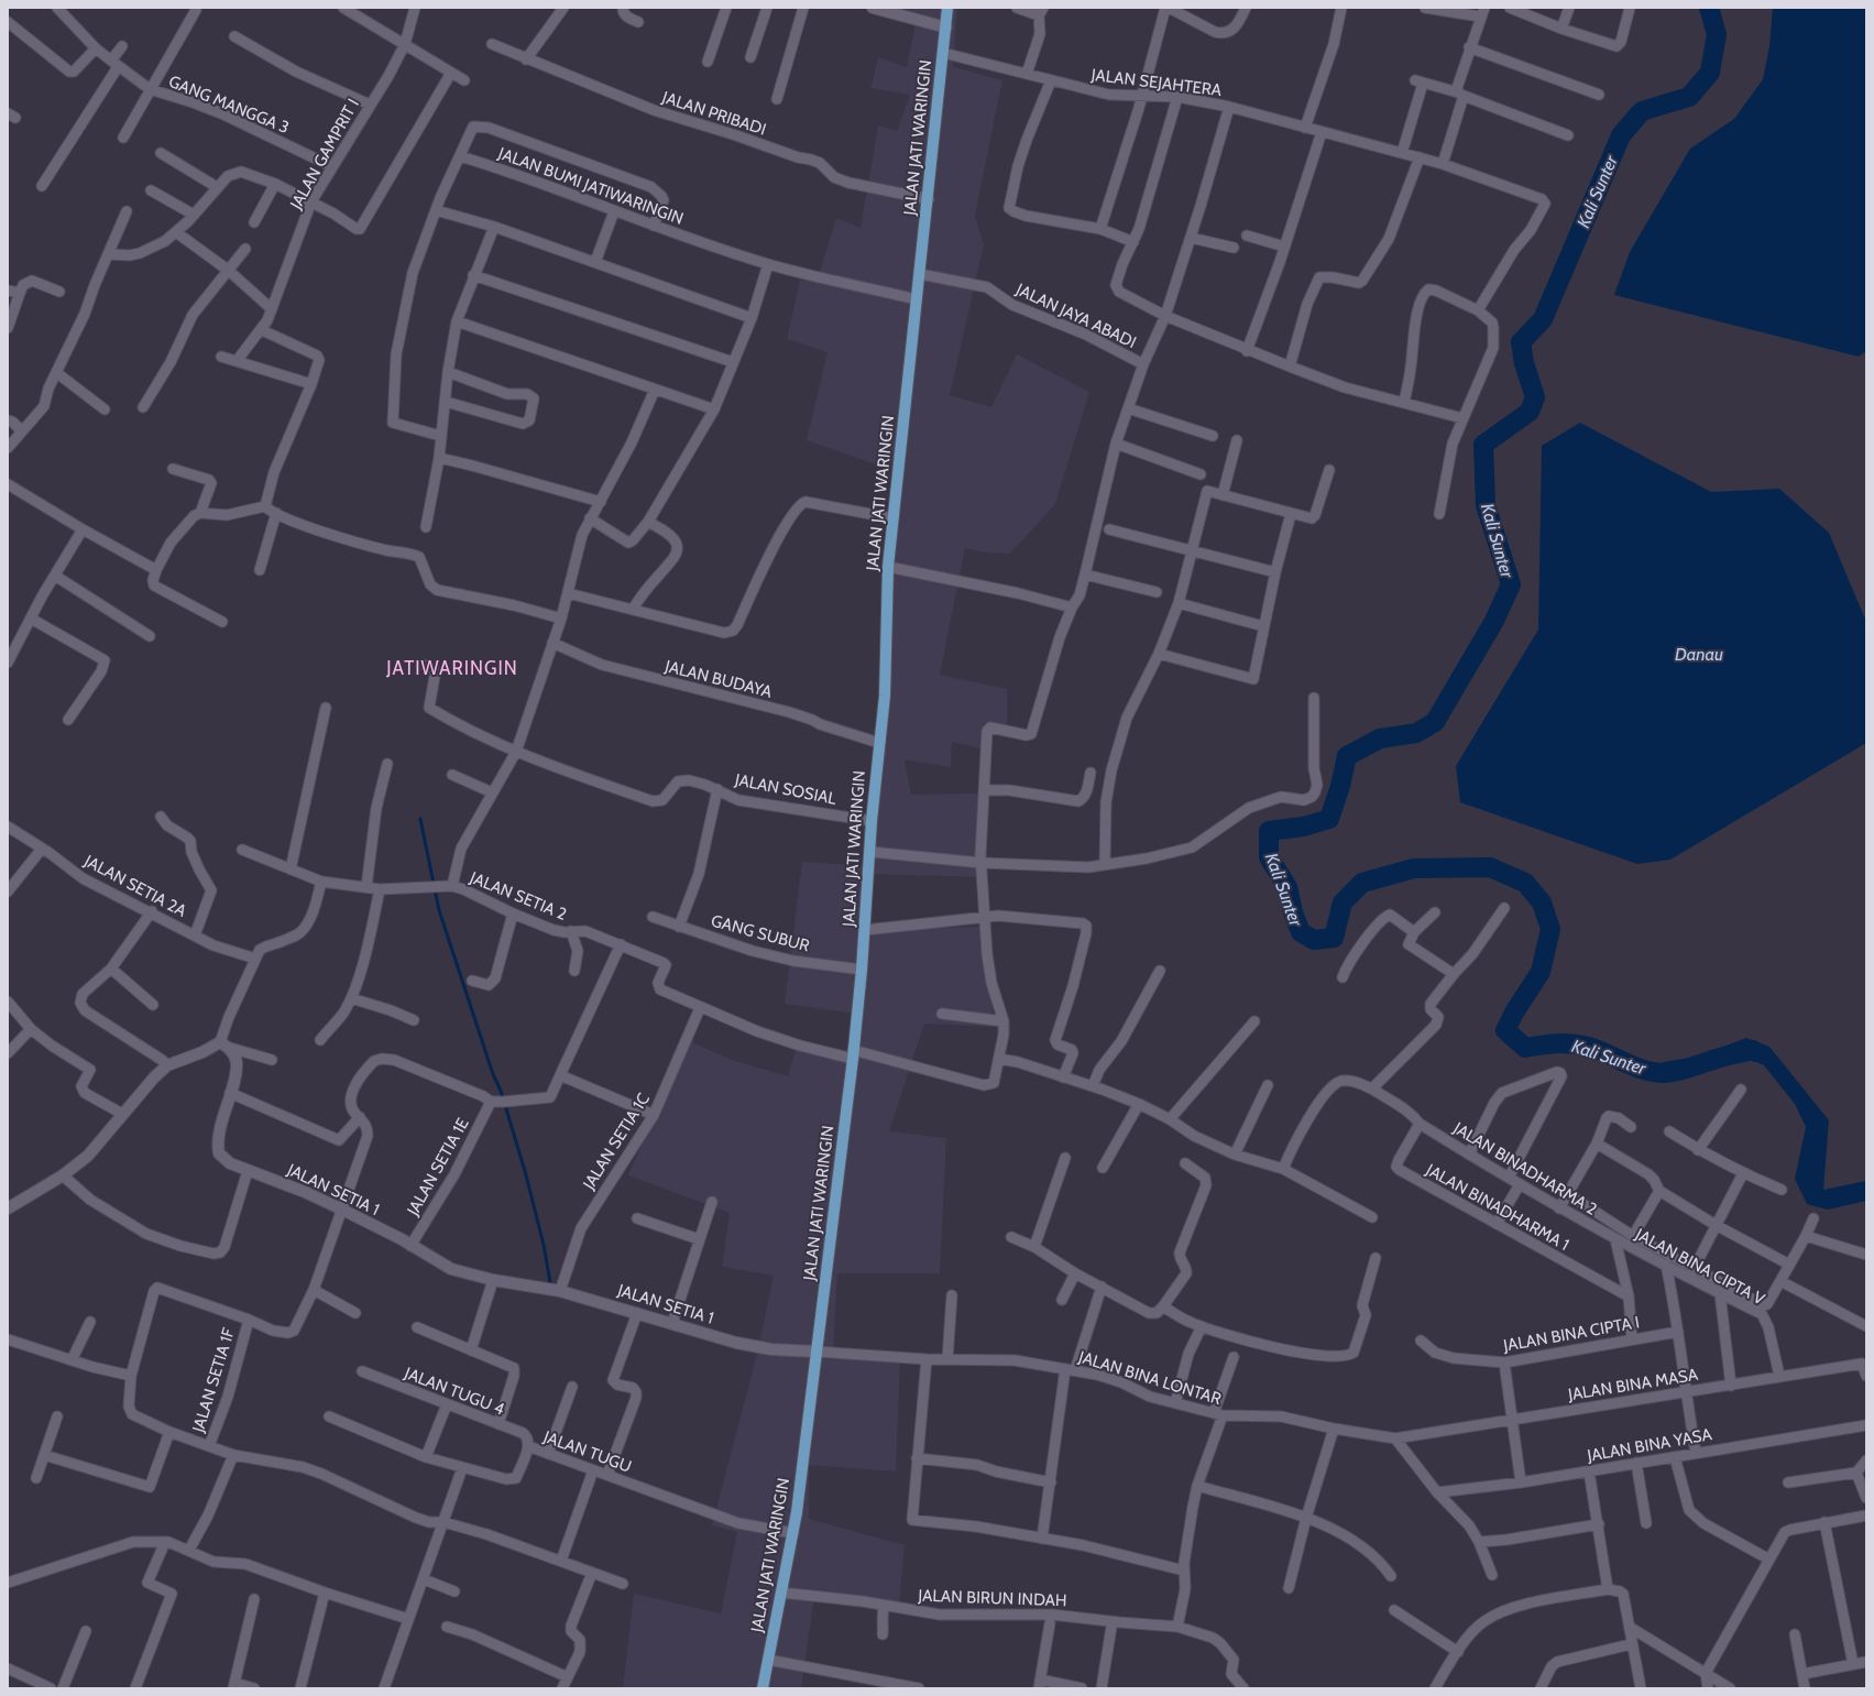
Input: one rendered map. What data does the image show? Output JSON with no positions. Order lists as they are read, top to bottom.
{
  "streets": {
    "main road": ["JALAN JATI WARINGIN"],
    "street": [
      "JALAN SEJAHTERA",
      "GANG MANGGA 3",
      "JALAN PRIBADI",
      "JALAN GAMPRIT I",
      "JALAN BUMI JATIWARINGIN",
      "JALAN JAYA ABADI",
      "JALAN BUDAYA",
      "JALAN SOSIAL",
      "JALAN SETIA 2A",
      "JALAN SETIA 2",
      "GANG SUBUR",
      "JALAN SETIA 1C",
      "JALAN SETIA 1E",
      "JALAN BINADHARMA 2",
      "JALAN SETIA 1",
      "JALAN BINADHARMA 1",
      "JALAN BINA CIPTA V",
      "JALAN BINA CIPTA I",
      "JALAN BINA LONTAR",
      "JALAN SETIA 1F",
      "JALAN BINA MASA",
      "JALAN TUGU 4",
      "JALAN BINA YASA",
      "JALAN TUGU",
      "JALAN BIRUN INDAH"
    ]
  },
  "crossings": [
    ["JALAN SEJAHTERA", "JALAN JATI WARINGIN"],
    ["GANG MANGGA 3", "JALAN GAMPRIT I"],
    ["JALAN PRIBADI", "JALAN JATI WARINGIN"],
    ["JALAN JATI WARINGIN", "JALAN BUMI JATIWARINGIN"],
    ["JALAN JATI WARINGIN", "JALAN JAYA ABADI"],
    ["JALAN JATI WARINGIN", "JALAN BUDAYA"],
    ["JALAN JATI WARINGIN", "JALAN SOSIAL"],
    ["JALAN JATI WARINGIN", "JALAN SETIA 2"],
    ["JALAN JATI WARINGIN", "GANG SUBUR"],
    ["JALAN JATI WARINGIN", "JALAN SETIA 1"],
    ["JALAN JATI WARINGIN", "JALAN BINA LONTAR"],
    ["JALAN JATI WARINGIN", "JALAN TUGU"],
    ["JALAN JATI WARINGIN", "JALAN BIRUN INDAH"],
    ["JALAN SETIA 2", "JALAN SETIA 1C"],
    ["JALAN SETIA 1C", "JALAN SETIA 1"],
    ["JALAN SETIA 1E", "JALAN SETIA 1"],
    ["JALAN SETIA 1E", "JALAN SETIA 1F"],
    ["JALAN BINADHARMA 2", "JALAN BINADHARMA 1"],
    ["JALAN BINADHARMA 2", "JALAN BINA CIPTA V"],
    ["JALAN SETIA 1", "JALAN BINA LONTAR"],
    ["JALAN SETIA 1", "JALAN SETIA 1F"],
    ["JALAN BINA CIPTA V", "JALAN BINA MASA"],
    ["JALAN BINA LONTAR", "JALAN BINA MASA"],
    ["JALAN TUGU 4", "JALAN TUGU"]
  ],
  "districts": ["JATIWARINGIN"],
  "water": ["Kali Sunter", "Danau"]
}
